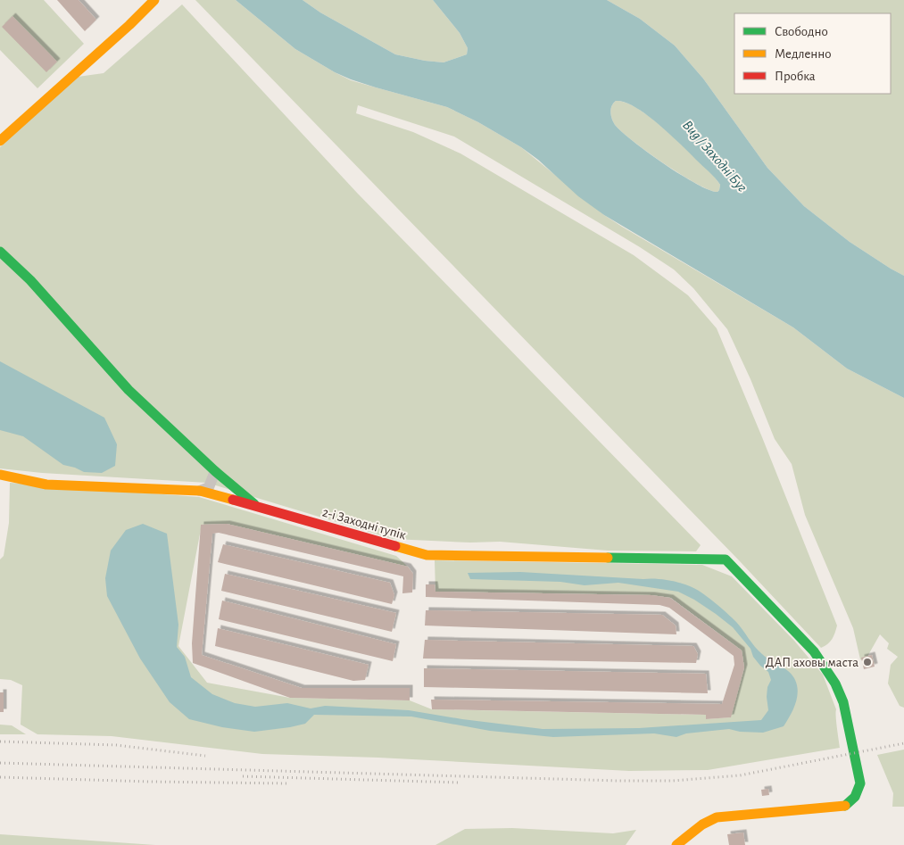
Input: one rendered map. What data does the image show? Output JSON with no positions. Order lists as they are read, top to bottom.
{
  "streets": {
    "main road": ["2-і Заходні тупік"]
  },
  "water": ["Bug / Заходні Буг"],
  "places": ["ДАП аховы маста"],
  "legend": ["Свободно", "Медленно", "Пробка"]
}
